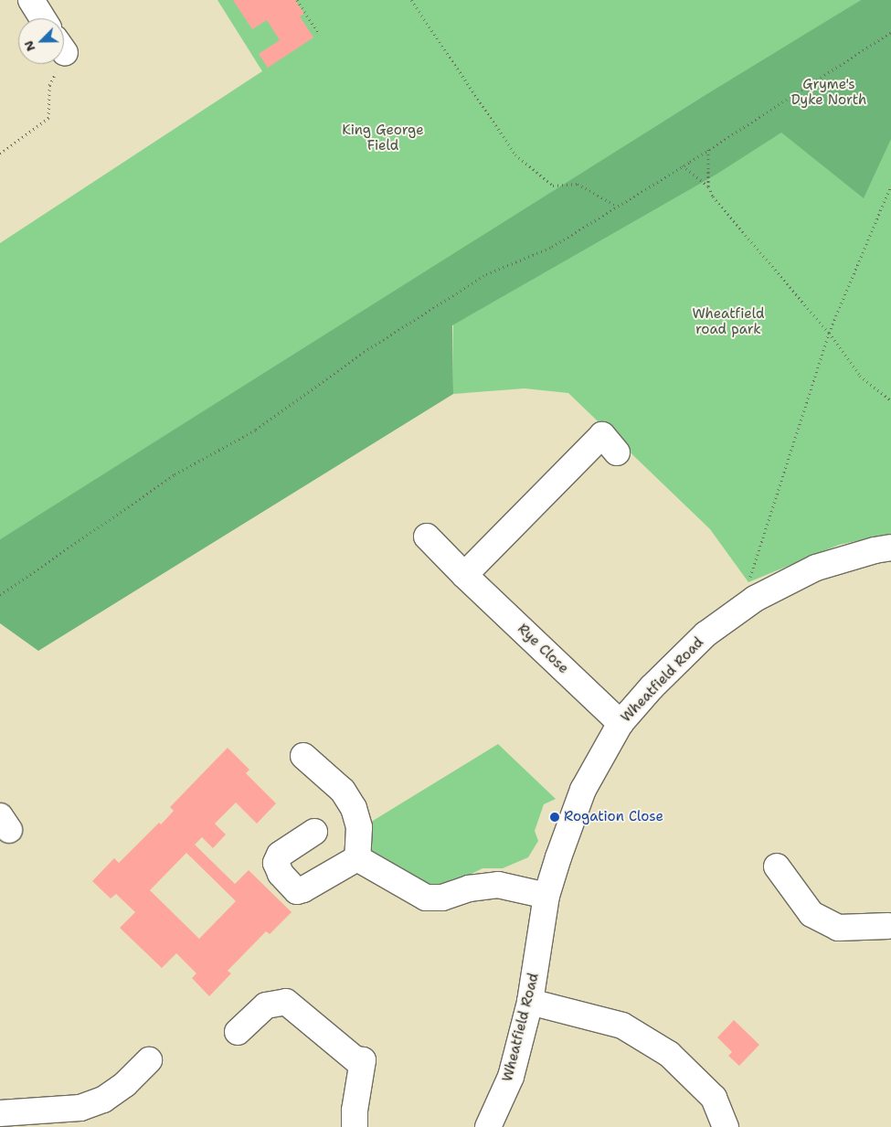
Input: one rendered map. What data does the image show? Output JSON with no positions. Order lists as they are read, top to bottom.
{
  "streets": {
    "street": ["Rye Close", "Wheatfield Road"]
  },
  "crossings": [
    ["Rye Close", "Wheatfield Road"]
  ],
  "parks": ["Gryme's Dyke North", "King George Field", "Wheatfield road park"],
  "places": ["Rogation Close"],
  "north": "bottom left"
}
